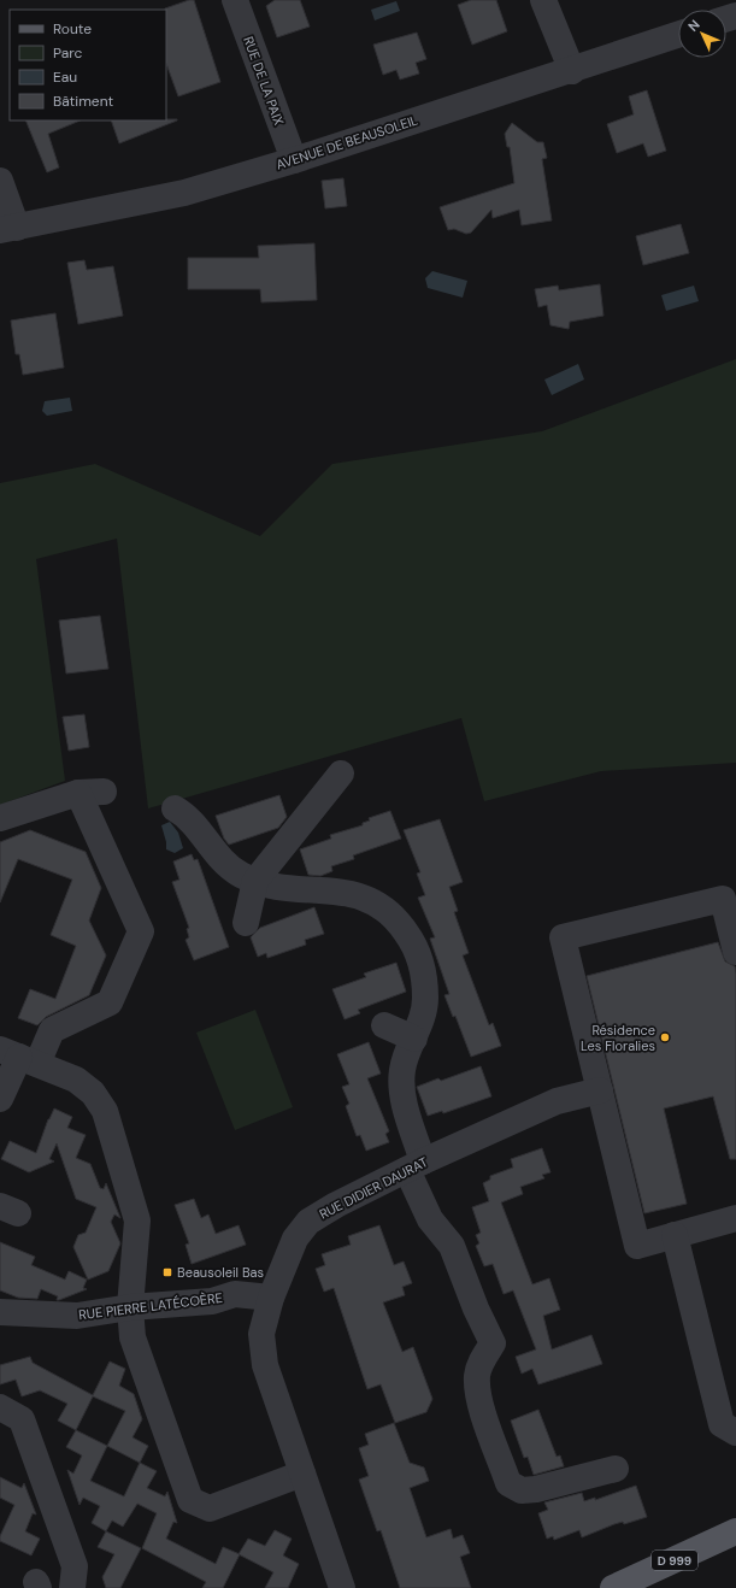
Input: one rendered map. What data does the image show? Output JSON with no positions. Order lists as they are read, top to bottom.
{
  "streets": {
    "main road": ["D 999"],
    "street": [
      "RUE DE LA PAIX",
      "AVENUE DE BEAUSOLEIL",
      "RUE DIDIER DAURAT",
      "RUE PIERRE LATÉCOÈRE"
    ]
  },
  "crossings": [
    ["RUE DE LA PAIX", "AVENUE DE BEAUSOLEIL"],
    ["RUE DIDIER DAURAT", "RUE PIERRE LATÉCOÈRE"]
  ],
  "places": {
    "other": ["Résidence Les Floralies"],
    "transit": ["Beausoleil Bas"]
  },
  "legend": [
    "Route",
    "Parc",
    "Eau",
    "Bâtiment"
  ],
  "north": "top left"
}
